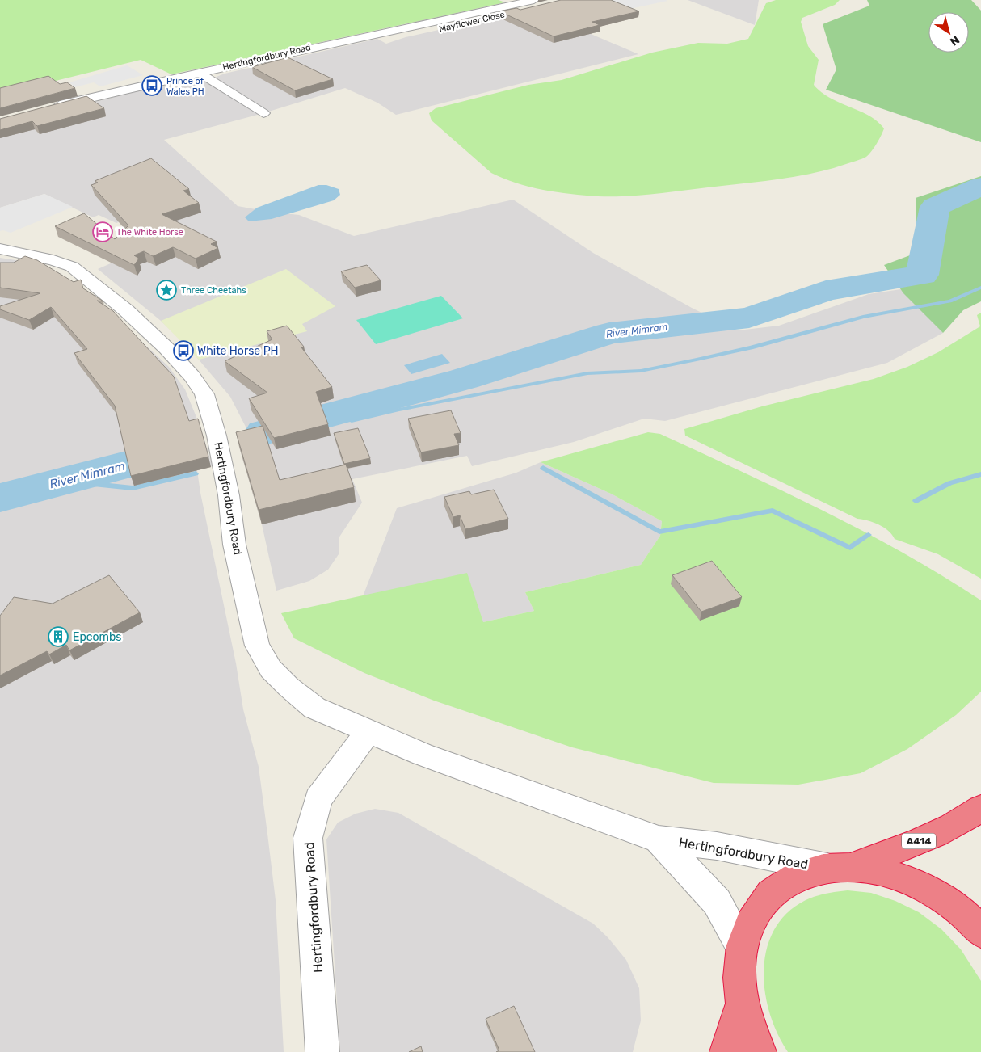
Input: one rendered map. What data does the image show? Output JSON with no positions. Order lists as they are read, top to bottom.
{
  "streets": {
    "highway": ["A414"],
    "street": ["Mayflower Close", "Hertingfordbury Road"]
  },
  "crossings": [
    ["Hertingfordbury Road", "A414"]
  ],
  "water": ["River Mimram"],
  "places": {
    "bus stop": ["Prince of Wales PH", "White Horse PH"],
    "hotel": ["The White Horse"],
    "place": ["Three Cheetahs"],
    "building": ["Epcombs"]
  },
  "north": "bottom right"
}
